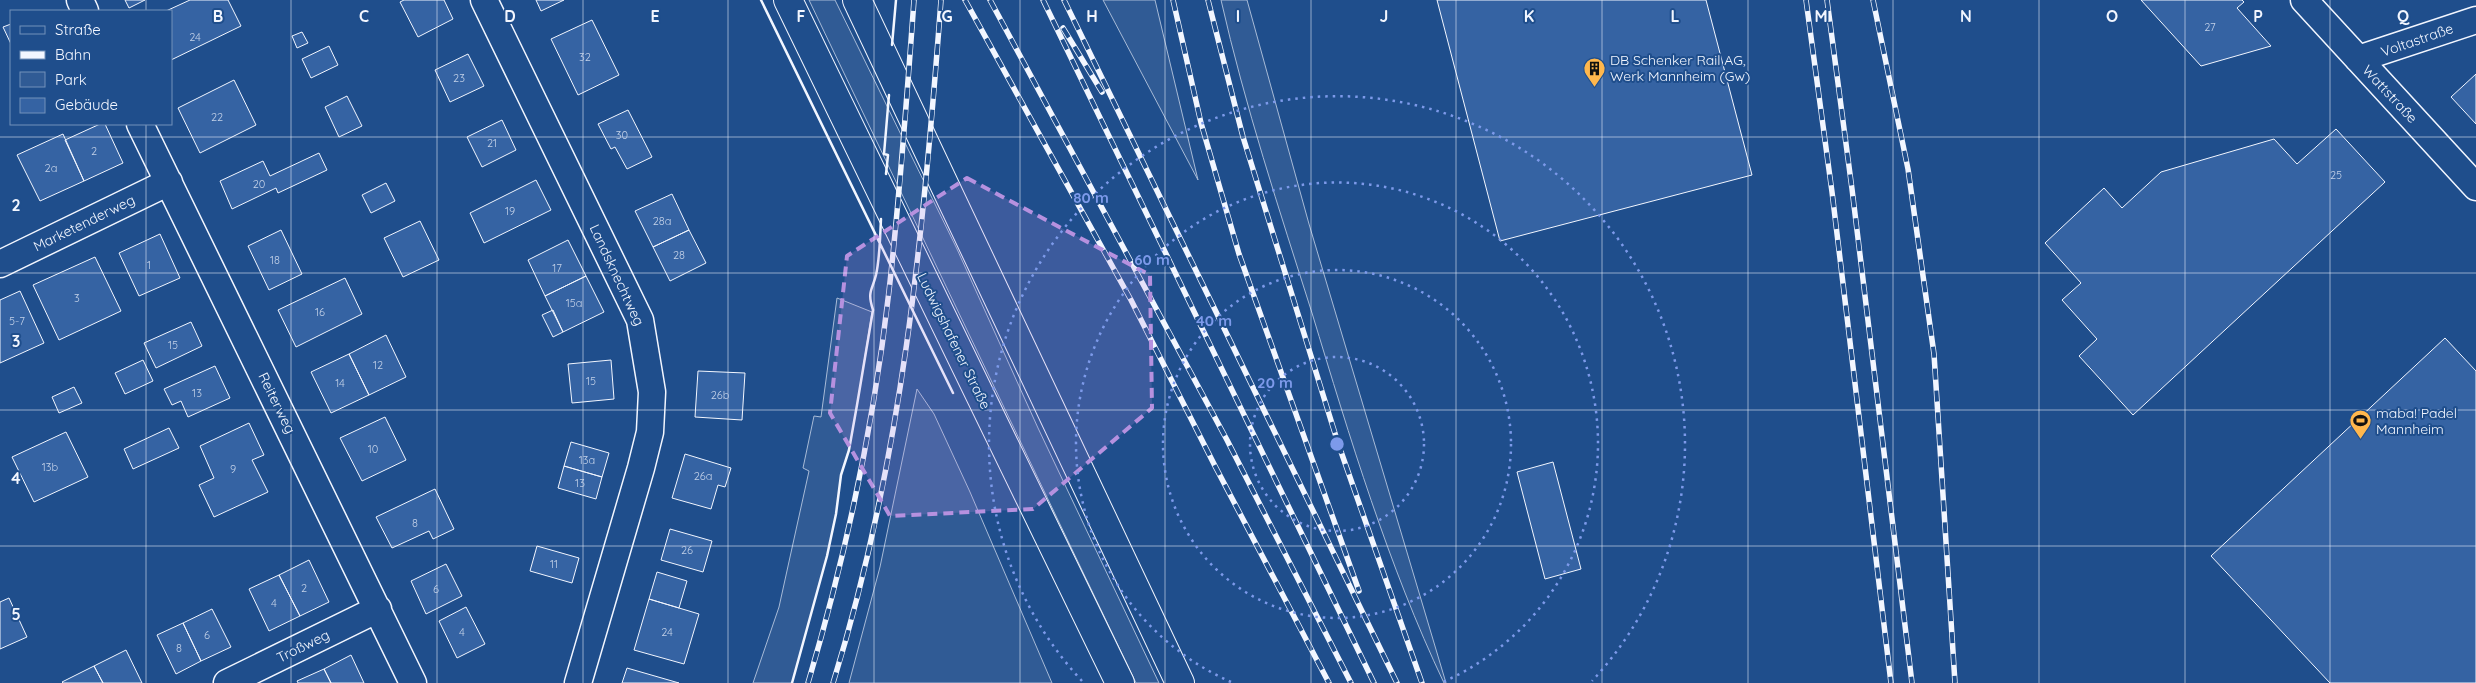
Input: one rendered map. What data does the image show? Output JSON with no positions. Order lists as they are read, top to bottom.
{
  "streets": {
    "main road": ["Ludwigshafener Straße"],
    "street": [
      "Voltastraße",
      "Wattstraße",
      "Marketenderweg",
      "Landsknechtweg",
      "Reiterweg",
      "Troßweg"
    ]
  },
  "crossings": [
    ["Voltastraße", "Wattstraße"],
    ["Marketenderweg", "Reiterweg"],
    ["Reiterweg", "Troßweg"]
  ],
  "places": {
    "building": ["DB Schenker Rail AG, Werk Mannheim (Gw)"],
    "sports": ["maba! Padel Mannheim"]
  },
  "house_numbers": [
    "27",
    "24",
    "32",
    "23",
    "22",
    "30",
    "21",
    "2",
    "2a",
    "25",
    "20",
    "19",
    "28a",
    "28",
    "18",
    "1",
    "17",
    "3",
    "15a",
    "16",
    "5-7",
    "15",
    "12",
    "15",
    "14",
    "13",
    "26b",
    "10",
    "13a",
    "13b",
    "9",
    "26a",
    "13",
    "8",
    "26",
    "11",
    "2",
    "6",
    "4",
    "4",
    "24",
    "6",
    "8"
  ],
  "legend": [
    "Straße",
    "Bahn",
    "Park",
    "Gebäude"
  ],
  "grid": {
    "columns": [
      "B",
      "C",
      "D",
      "E",
      "F",
      "G",
      "H",
      "I",
      "J",
      "K",
      "L",
      "M",
      "N",
      "O",
      "P",
      "Q"
    ],
    "rows": [
      "2",
      "3",
      "4",
      "5"
    ]
  },
  "rings": [
    "80 m",
    "60 m",
    "40 m",
    "20 m"
  ]
}
